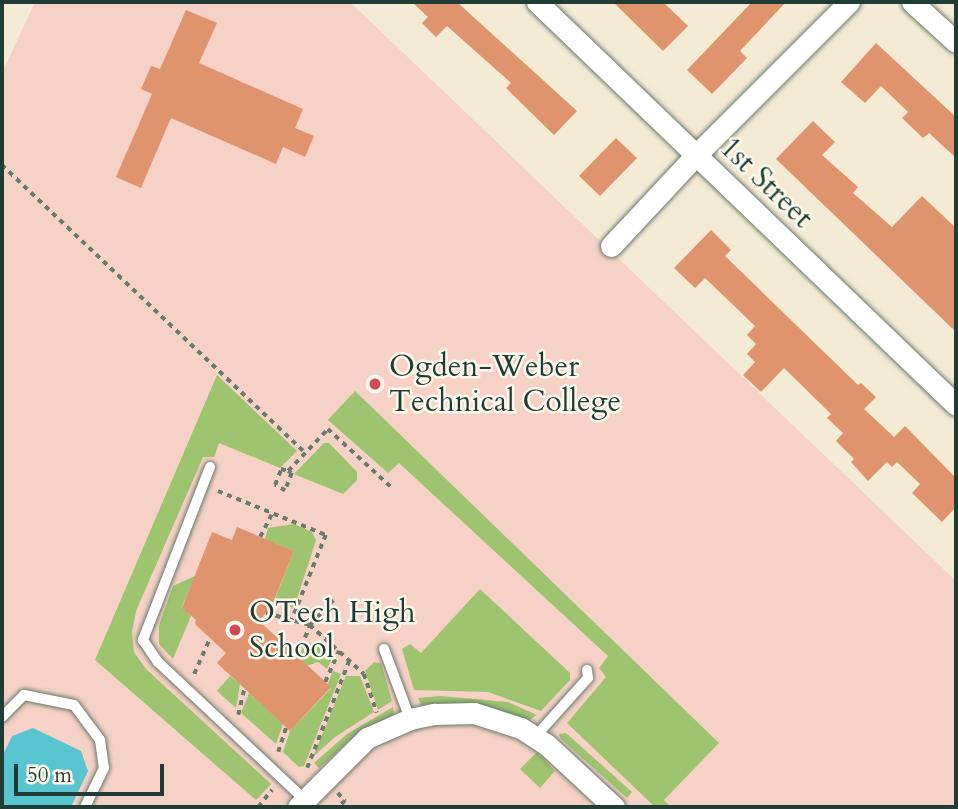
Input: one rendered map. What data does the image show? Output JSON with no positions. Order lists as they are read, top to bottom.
{
  "streets": {
    "street": ["1st Street"]
  },
  "places": ["Ogden-Weber Technical College", "OTech High School"],
  "scale_bar": "50 m"
}
